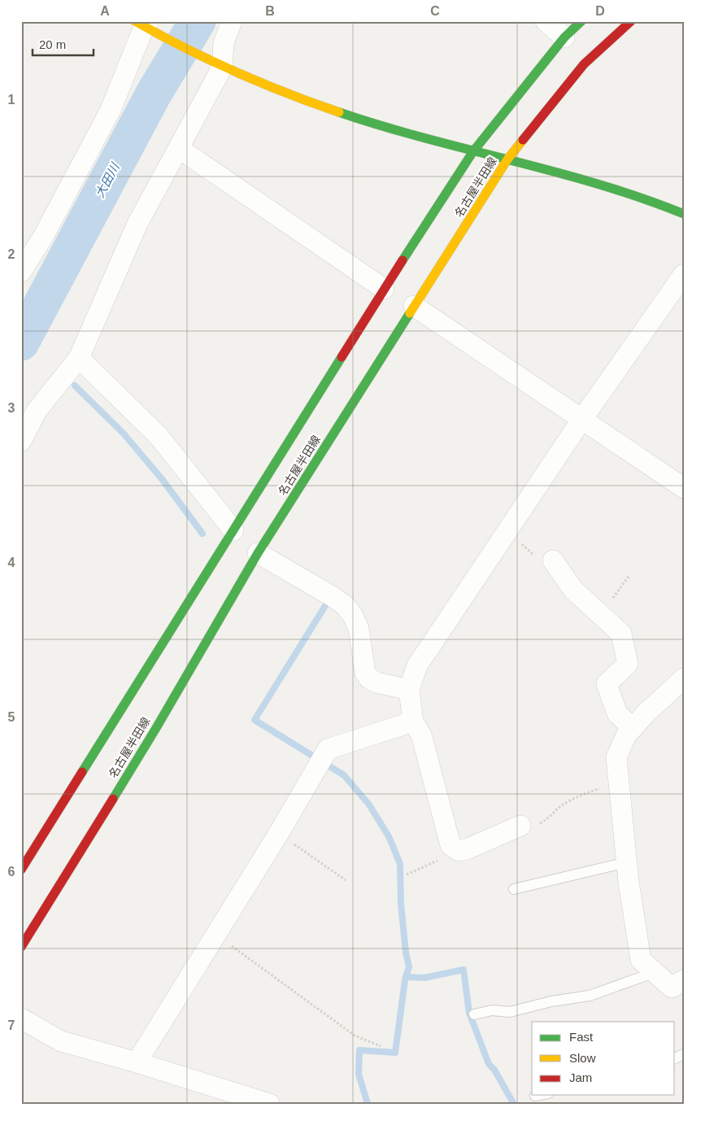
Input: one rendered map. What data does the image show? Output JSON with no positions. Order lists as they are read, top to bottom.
{
  "streets": {
    "main road": ["名古屋半田線"]
  },
  "water": ["大田川"],
  "legend": ["Fast", "Slow", "Jam"],
  "scale_bar": "20 m",
  "grid": {
    "columns": [
      "A",
      "B",
      "C",
      "D"
    ],
    "rows": [
      "1",
      "2",
      "3",
      "4",
      "5",
      "6",
      "7"
    ]
  }
}
